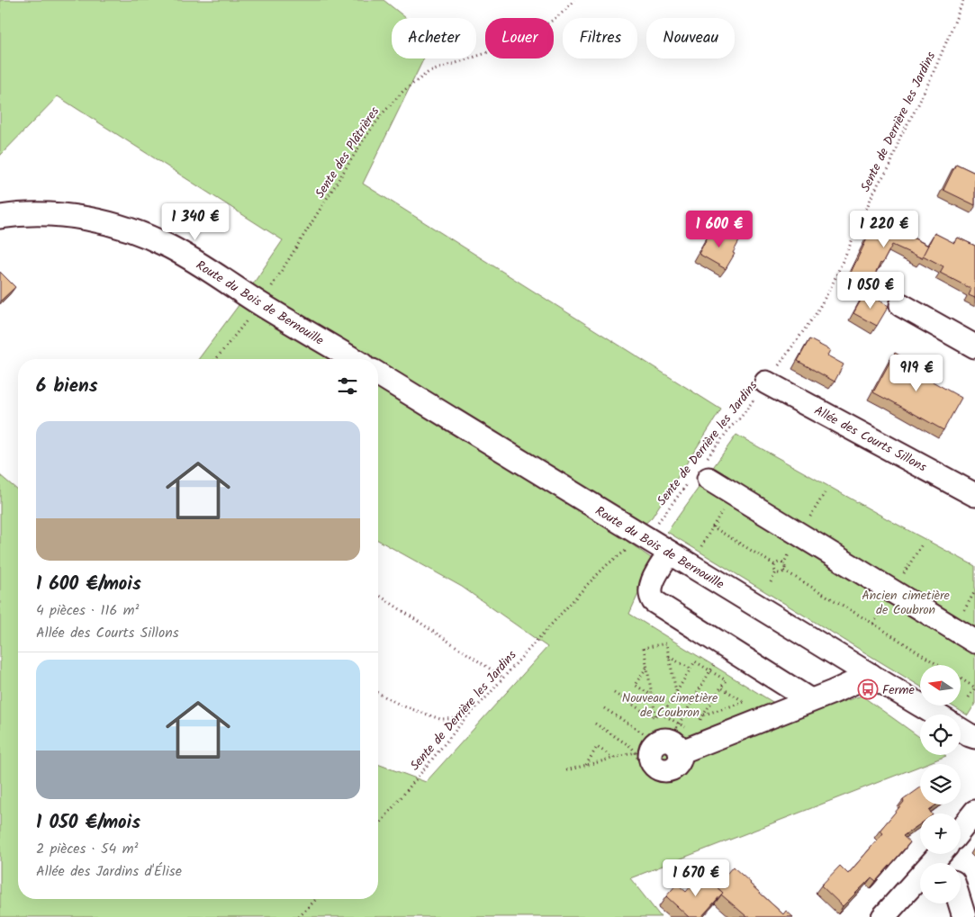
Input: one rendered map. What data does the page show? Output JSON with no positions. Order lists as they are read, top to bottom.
{
  "streets": {
    "street": ["Route du Bois de Bernouille", "Allée des Courts Sillons"],
    "path": ["Sente de Derrière les Jardins", "Sente des Plâtrières"]
  },
  "crossings": [
    ["Sente de Derrière les Jardins", "Route du Bois de Bernouille"],
    ["Sente de Derrière les Jardins", "Allée des Courts Sillons"],
    ["Sente des Plâtrières", "Route du Bois de Bernouille"]
  ],
  "parks": ["Ancien cimetière de Coubron", "Nouveau cimetière de Coubron"],
  "places": {
    "bus stop": ["Ferme"]
  },
  "north": "left",
  "page": {
    "chip": [
      "Acheter",
      "Louer",
      "Filtres",
      "Nouveau"
    ],
    "price": [
      "1 340 €",
      "1 600 €",
      "1 220 €",
      "1 050 €",
      "919 €",
      "1 670 €"
    ],
    "heading": "6 biens",
    "list": [
      {
        "name": "1 600 €/mois",
        "note": "4 pièces · 116 m² · Allée des Courts Sillons"
      },
      {
        "name": "1 050 €/mois",
        "note": "2 pièces · 54 m² · Allée des Jardins d'Élise"
      }
    ],
    "map_buttons": ["+", "−"]
  }
}
